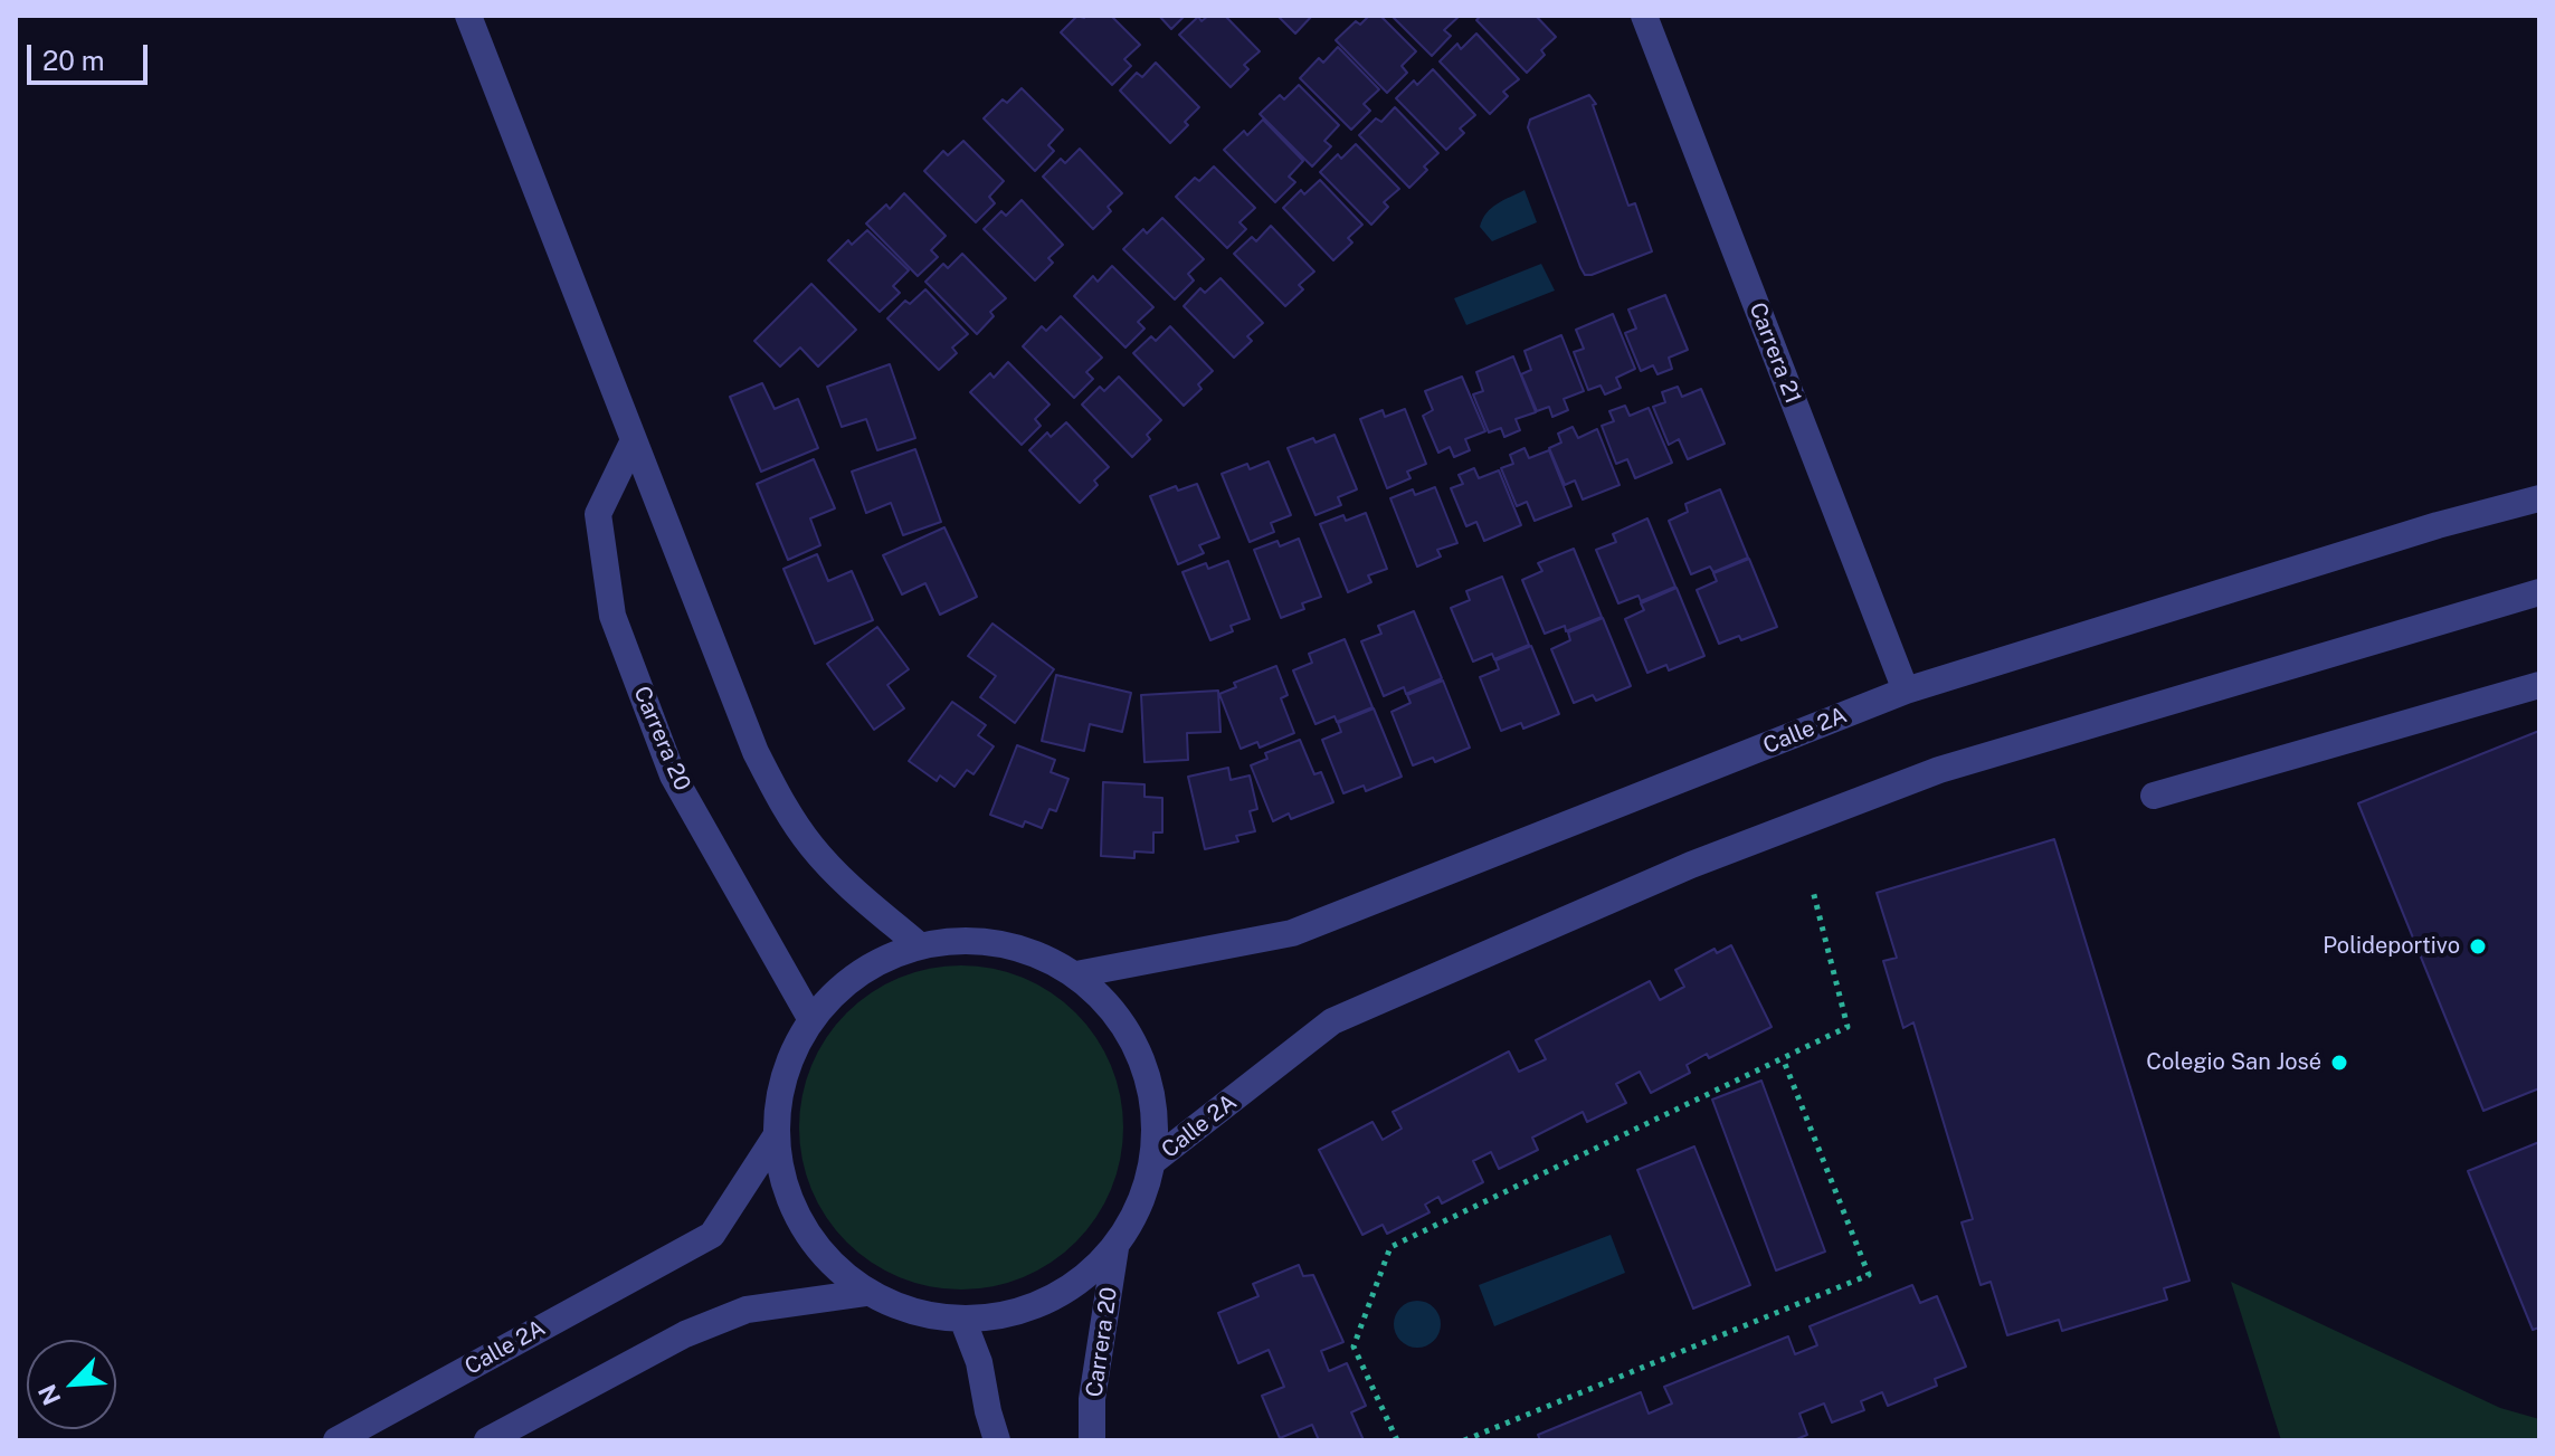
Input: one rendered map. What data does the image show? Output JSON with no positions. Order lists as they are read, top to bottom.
{
  "streets": {
    "street": ["Carrera 21", "Calle 2A", "Carrera 20"]
  },
  "crossings": [
    ["Carrera 21", "Calle 2A"]
  ],
  "places": ["Polideportivo", "Colegio San José"],
  "scale_bar": "20 m",
  "north": "bottom left"
}
